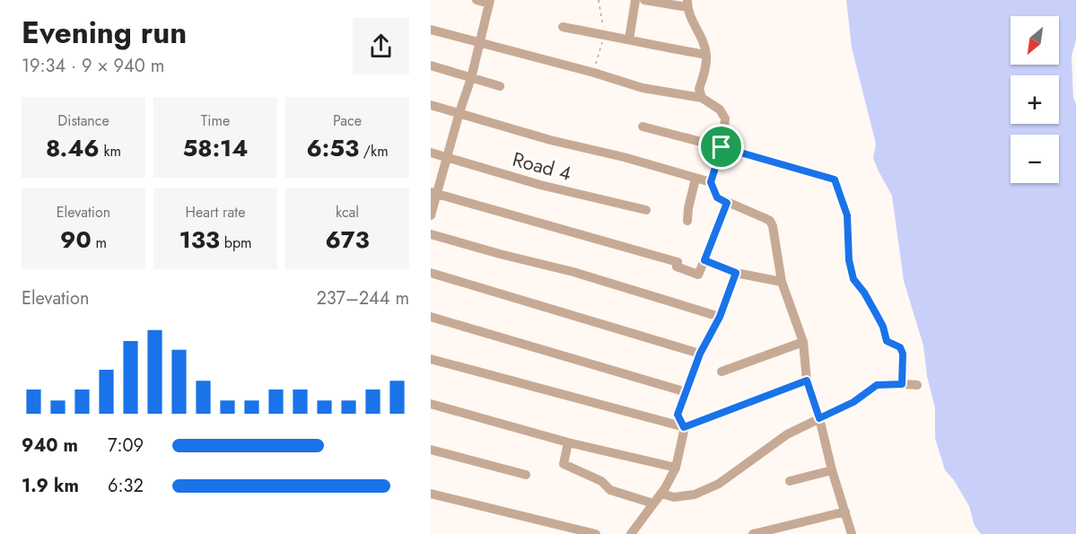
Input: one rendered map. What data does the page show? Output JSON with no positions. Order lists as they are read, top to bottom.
{
  "streets": {
    "street": ["Road 4"]
  },
  "north": "bottom left",
  "page": {
    "heading": ["Evening run", "19:34 · 9 × 940 m"],
    "map_buttons": ["+", "−"],
    "stats": [
      ["Distance", "8.46 km"],
      ["Time", "58:14"],
      ["Pace", "6:53 /km"],
      ["Elevation", "90 m"],
      ["Heart rate", "133 bpm"],
      ["kcal", "673"]
    ],
    "chart": ["Elevation", "237–244 m"],
    "list": [
      {
        "name": "940 m",
        "note": "7:09"
      },
      {
        "name": "1.9 km",
        "note": "6:32"
      }
    ]
  }
}
